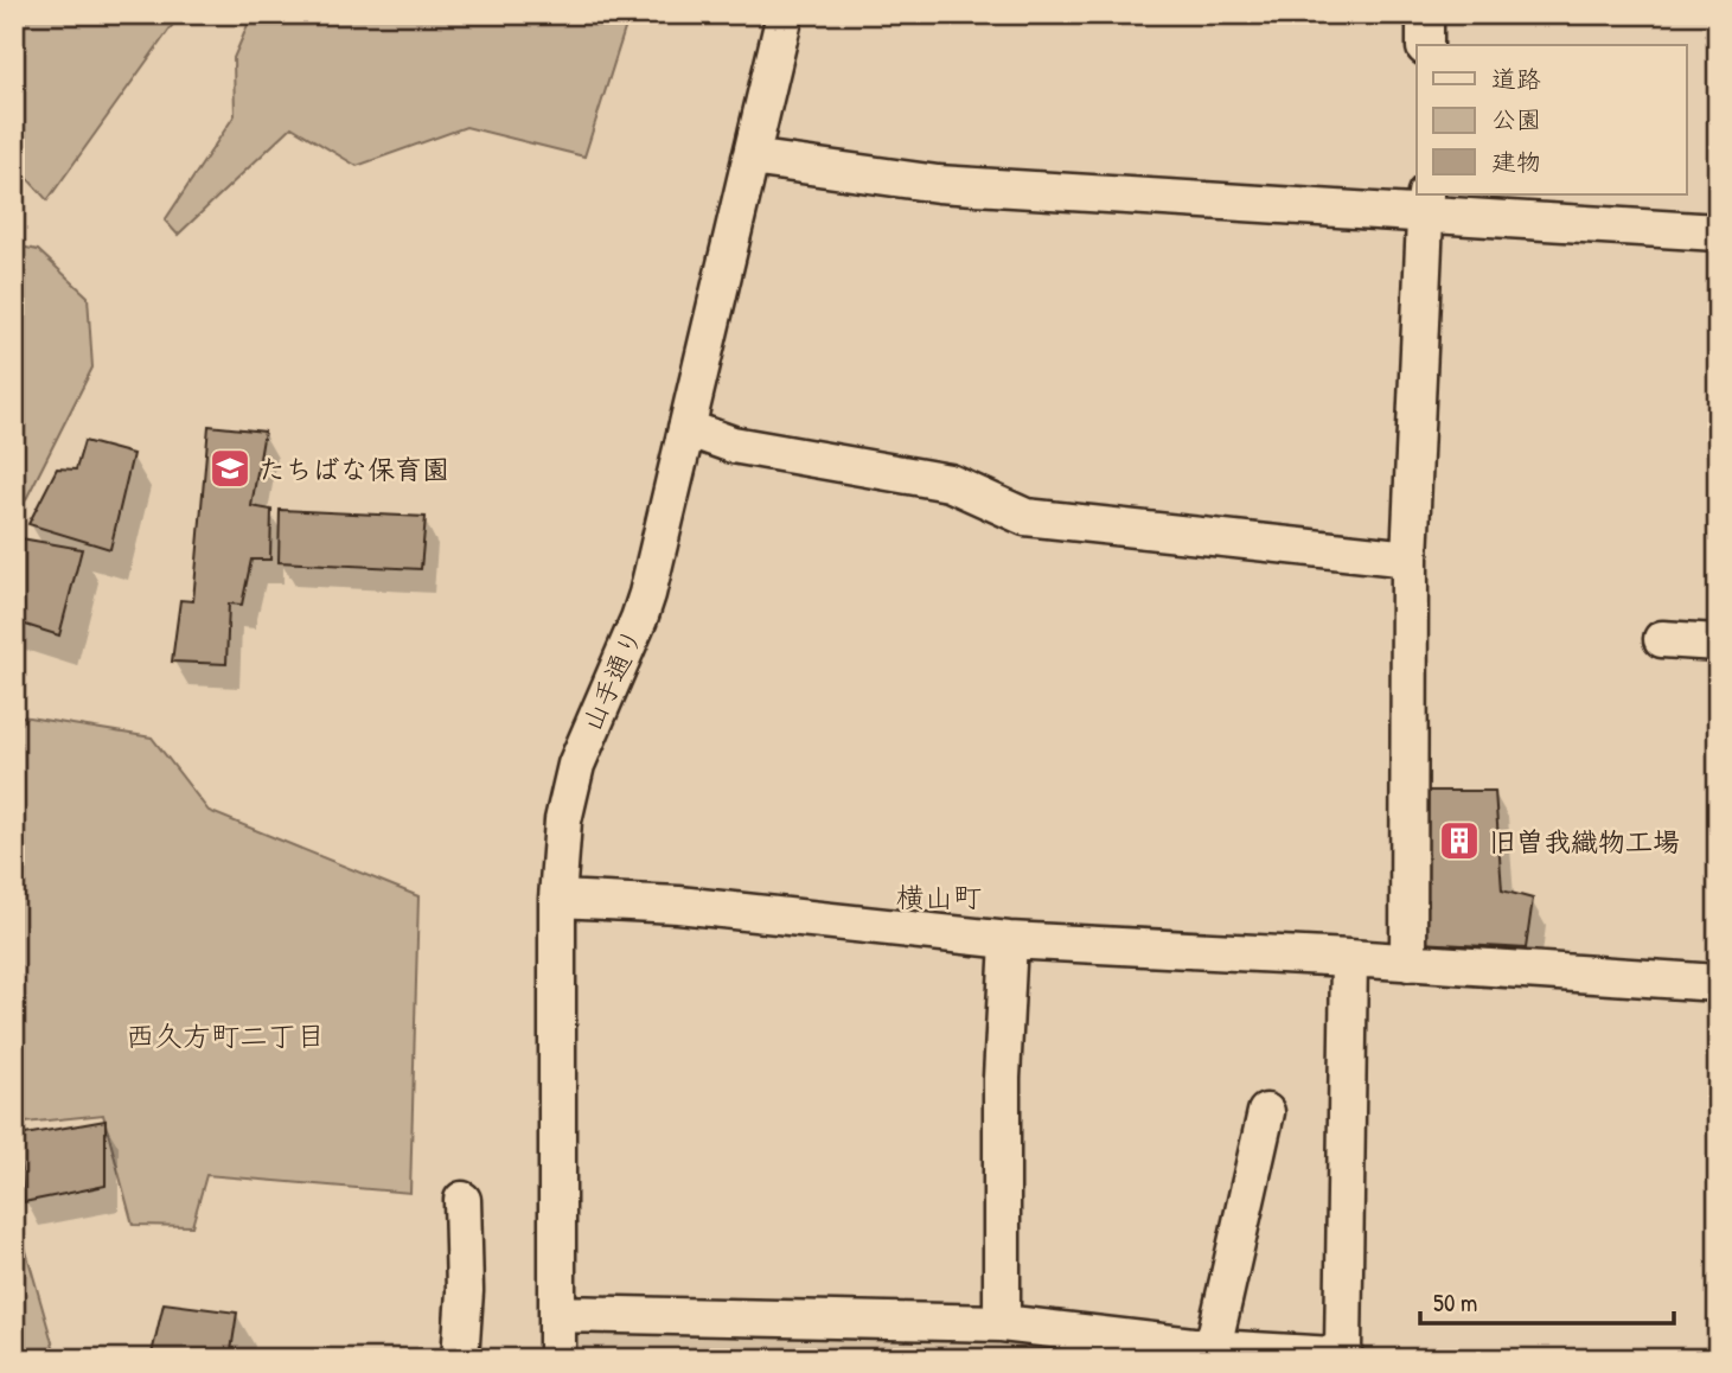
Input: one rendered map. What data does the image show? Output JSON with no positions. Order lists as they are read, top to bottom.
{
  "streets": {
    "street": ["山手通り"]
  },
  "districts": ["横山町", "西久方町二丁目"],
  "places": {
    "school or university": ["たちばな保育園"],
    "building": ["旧曽我織物工場"]
  },
  "legend": ["道路", "公園", "建物"],
  "scale_bar": "50 m"
}
